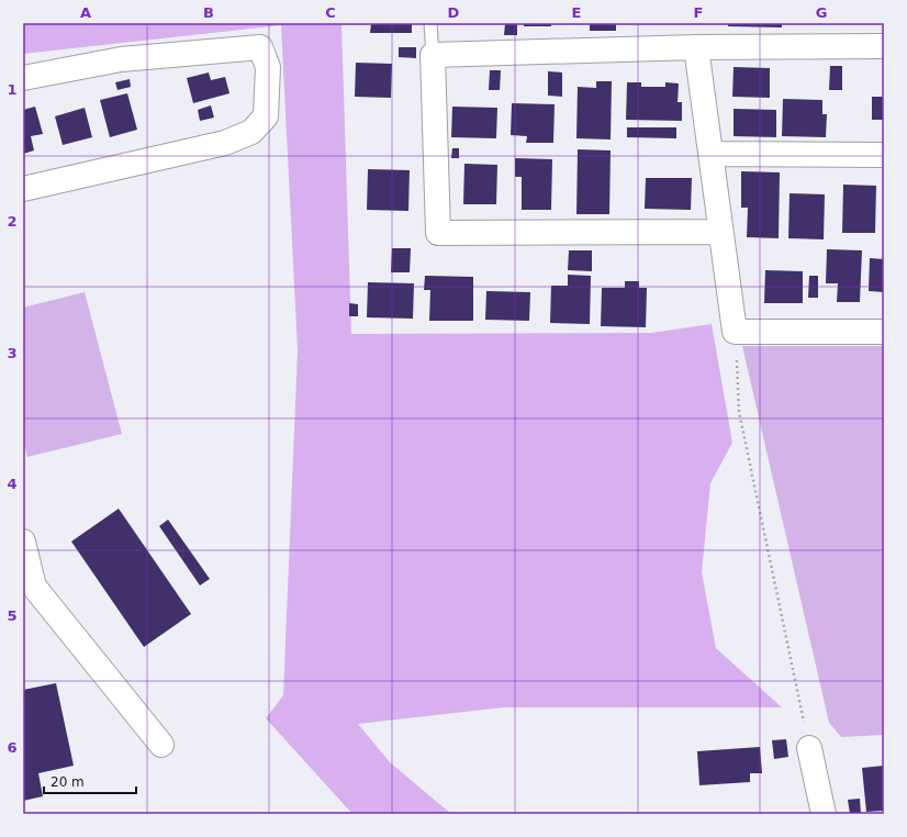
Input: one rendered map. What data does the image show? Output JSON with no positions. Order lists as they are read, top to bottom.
{
  "scale_bar": "20 m",
  "grid": {
    "columns": [
      "A",
      "B",
      "C",
      "D",
      "E",
      "F",
      "G"
    ],
    "rows": [
      "1",
      "2",
      "3",
      "4",
      "5",
      "6"
    ]
  }
}
